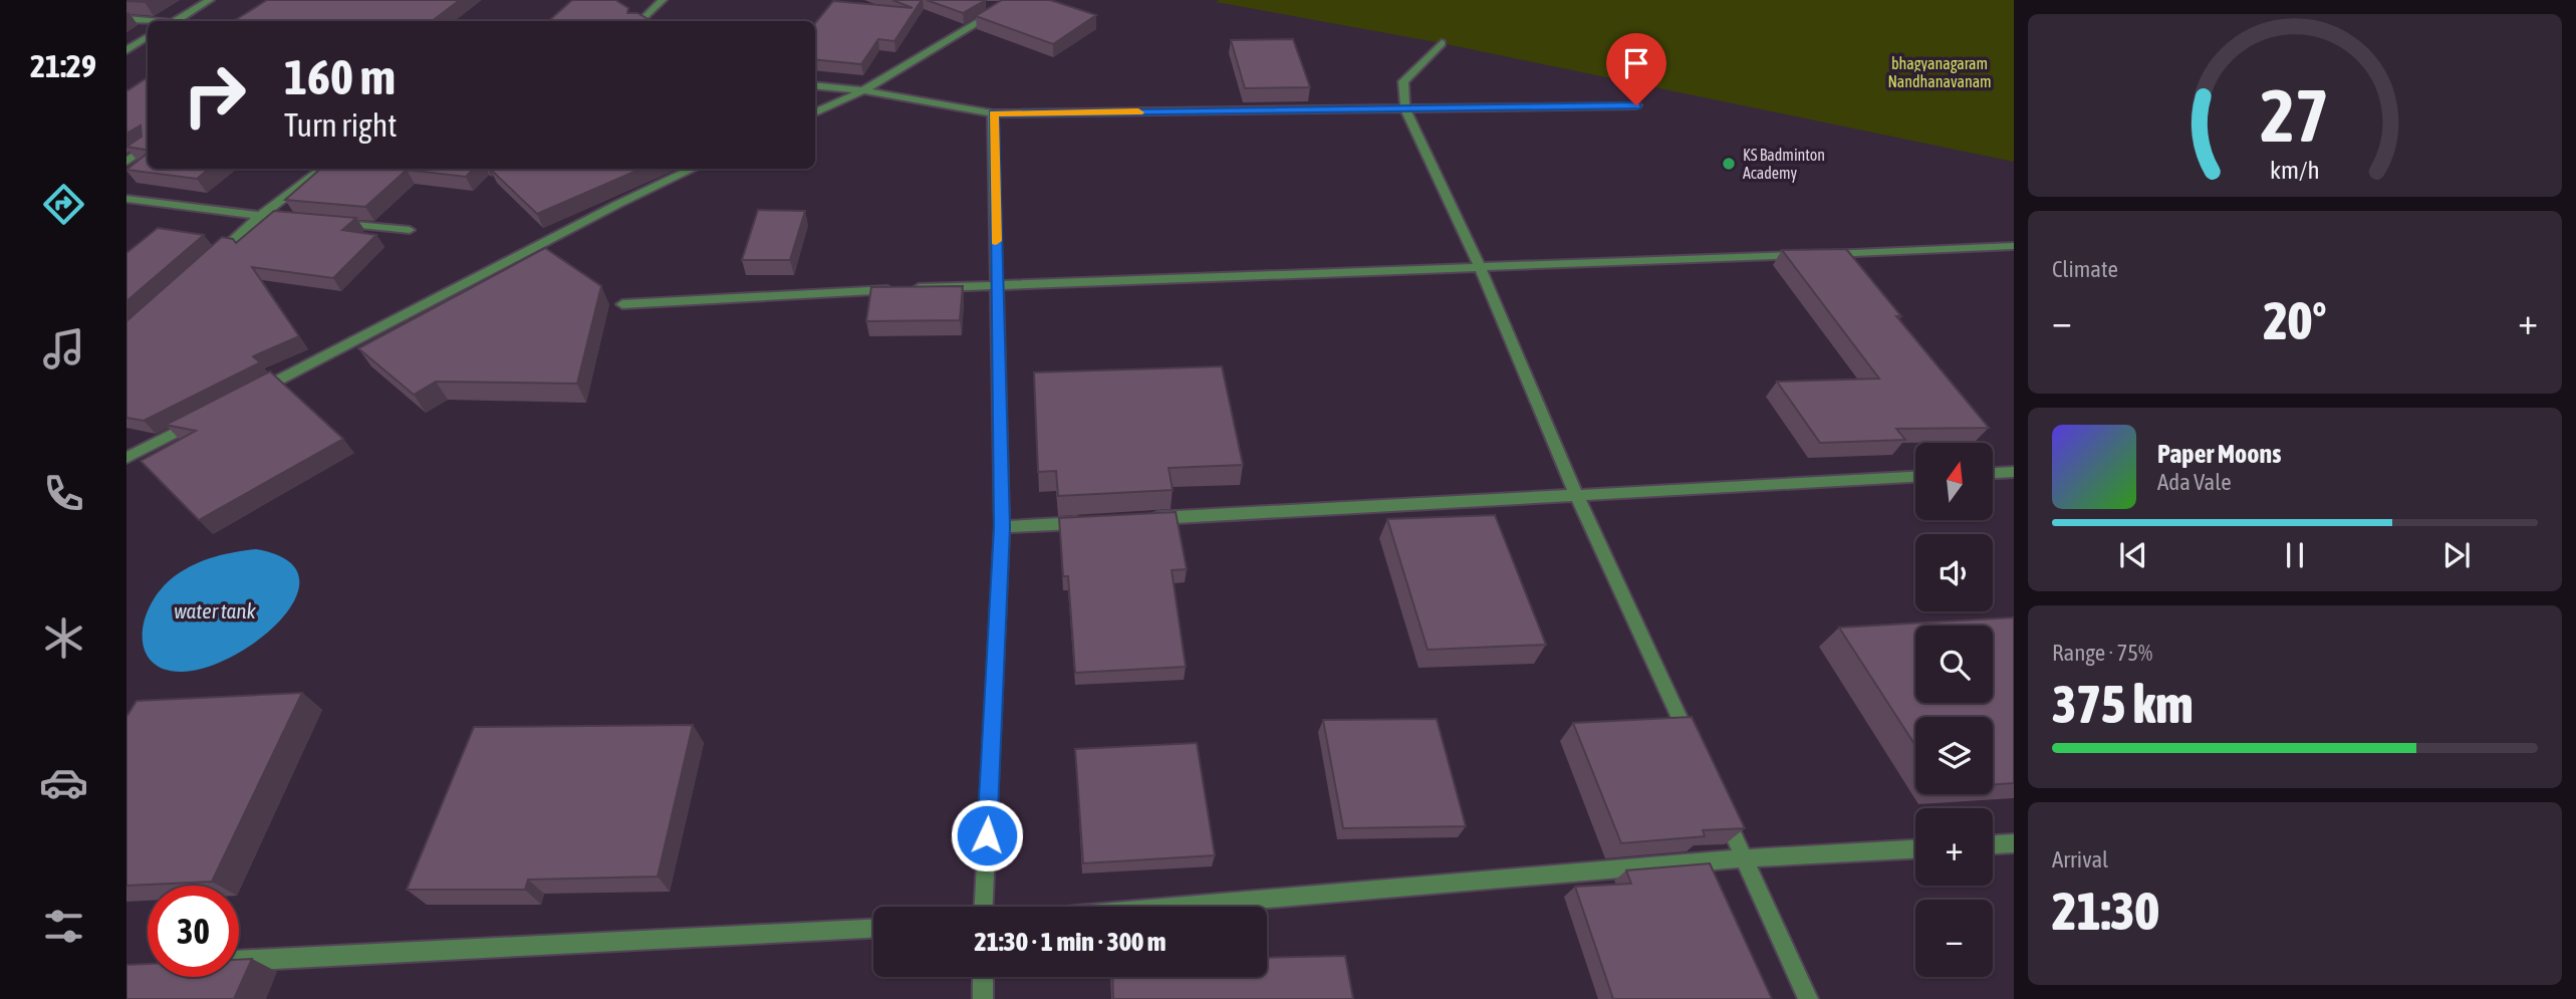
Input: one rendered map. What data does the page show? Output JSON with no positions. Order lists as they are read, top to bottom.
{
  "water": ["water tank"],
  "parks": ["bhagyanagaram Nandhanavanam"],
  "places": ["KS Badminton Academy"],
  "north": "top",
  "page": {
    "tabs": "21:29",
    "turn": ["160 m", "Turn right"],
    "tile": [
      "Climate",
      ["Range · 75%", "375 km"],
      ["Arrival", "21:30"]
    ],
    "heat": ["−", "20°", "+"],
    "song": ["Paper Moons", "Ada Vale"],
    "map_buttons": ["+", "−"],
    "limit": "30",
    "trip": "21:30 · 1 min · 300 m",
    "gauge": ["27", "km/h"]
  }
}
